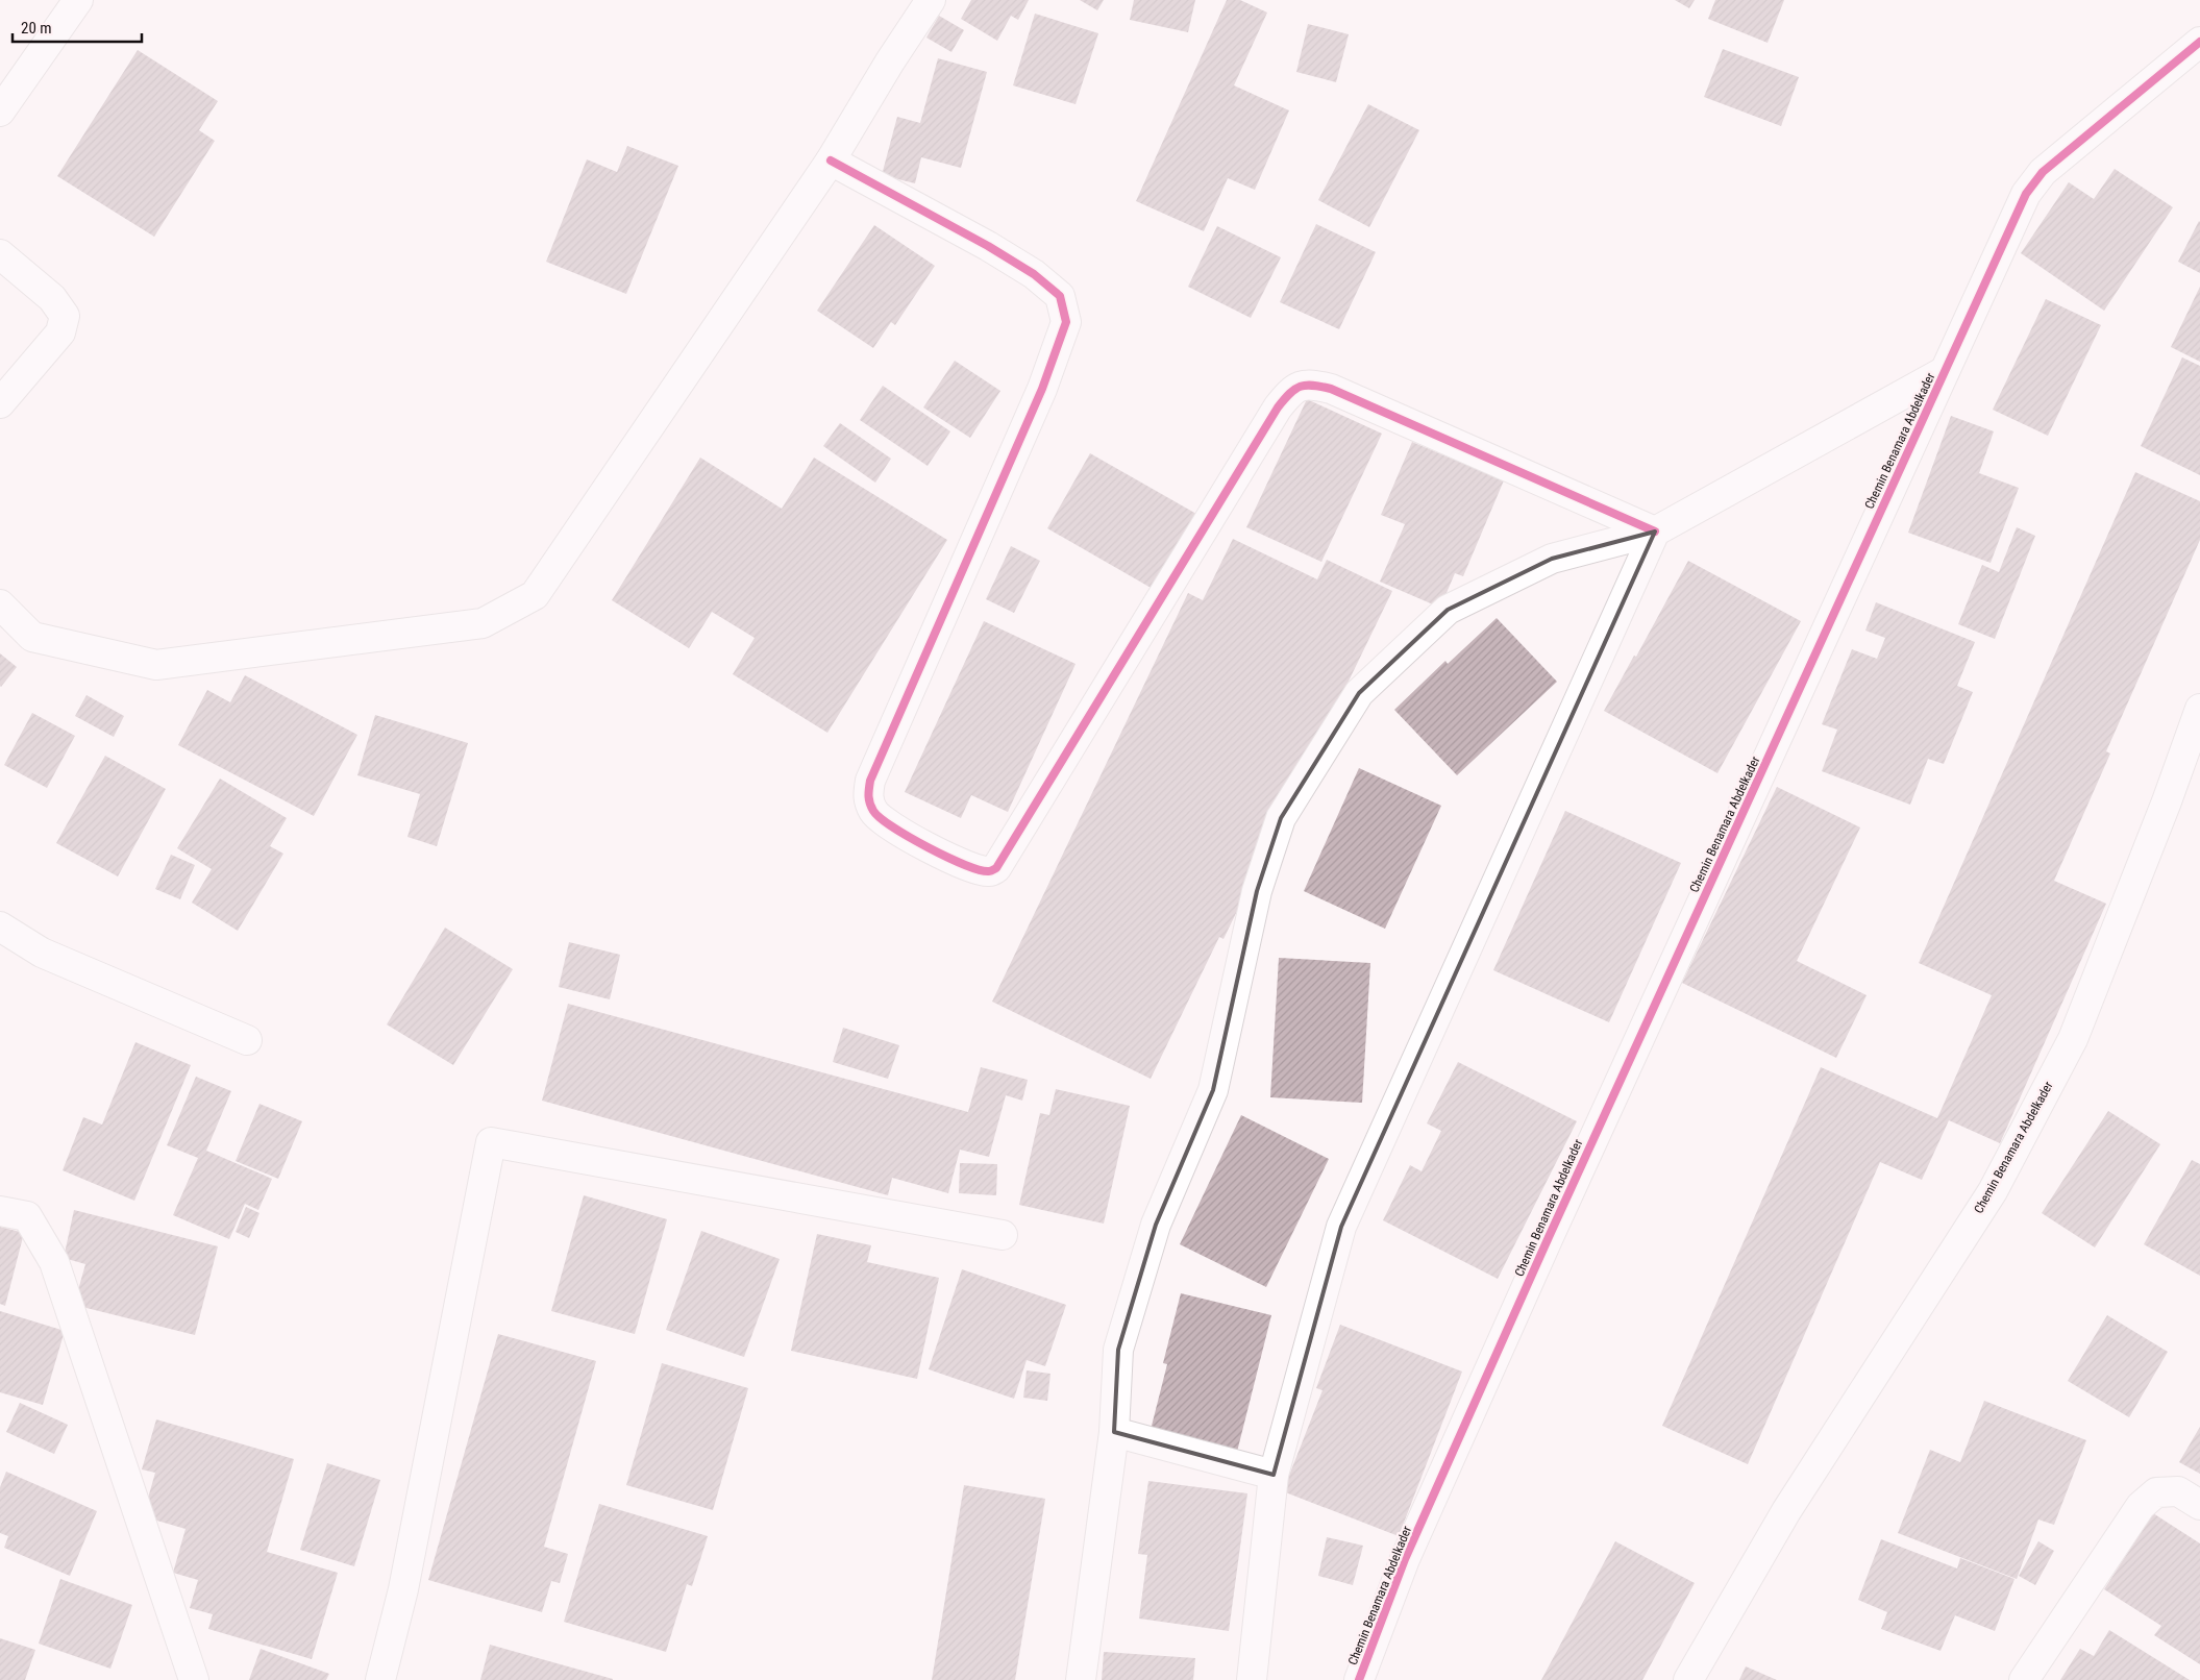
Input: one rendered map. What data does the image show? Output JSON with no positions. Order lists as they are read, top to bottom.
{
  "streets": {
    "street": ["Chemin Benamara Abdelkader"]
  },
  "scale_bar": "20 m"
}
